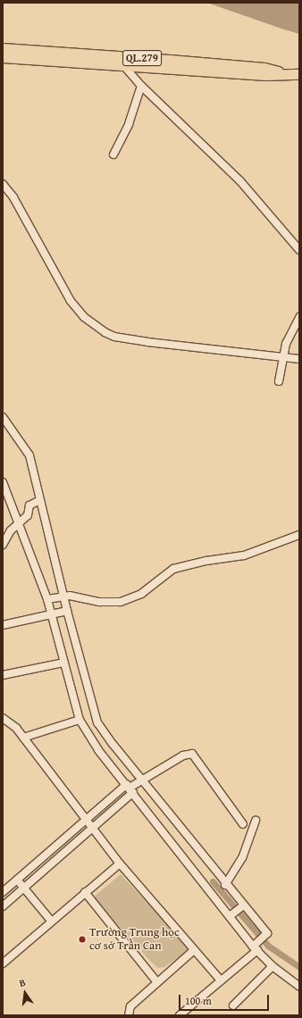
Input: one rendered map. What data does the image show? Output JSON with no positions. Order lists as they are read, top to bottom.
{
  "streets": {
    "highway": ["QL.279"]
  },
  "places": ["Trường Trung học cơ sở Trần Can"],
  "scale_bar": "100 m",
  "north": "top"
}
